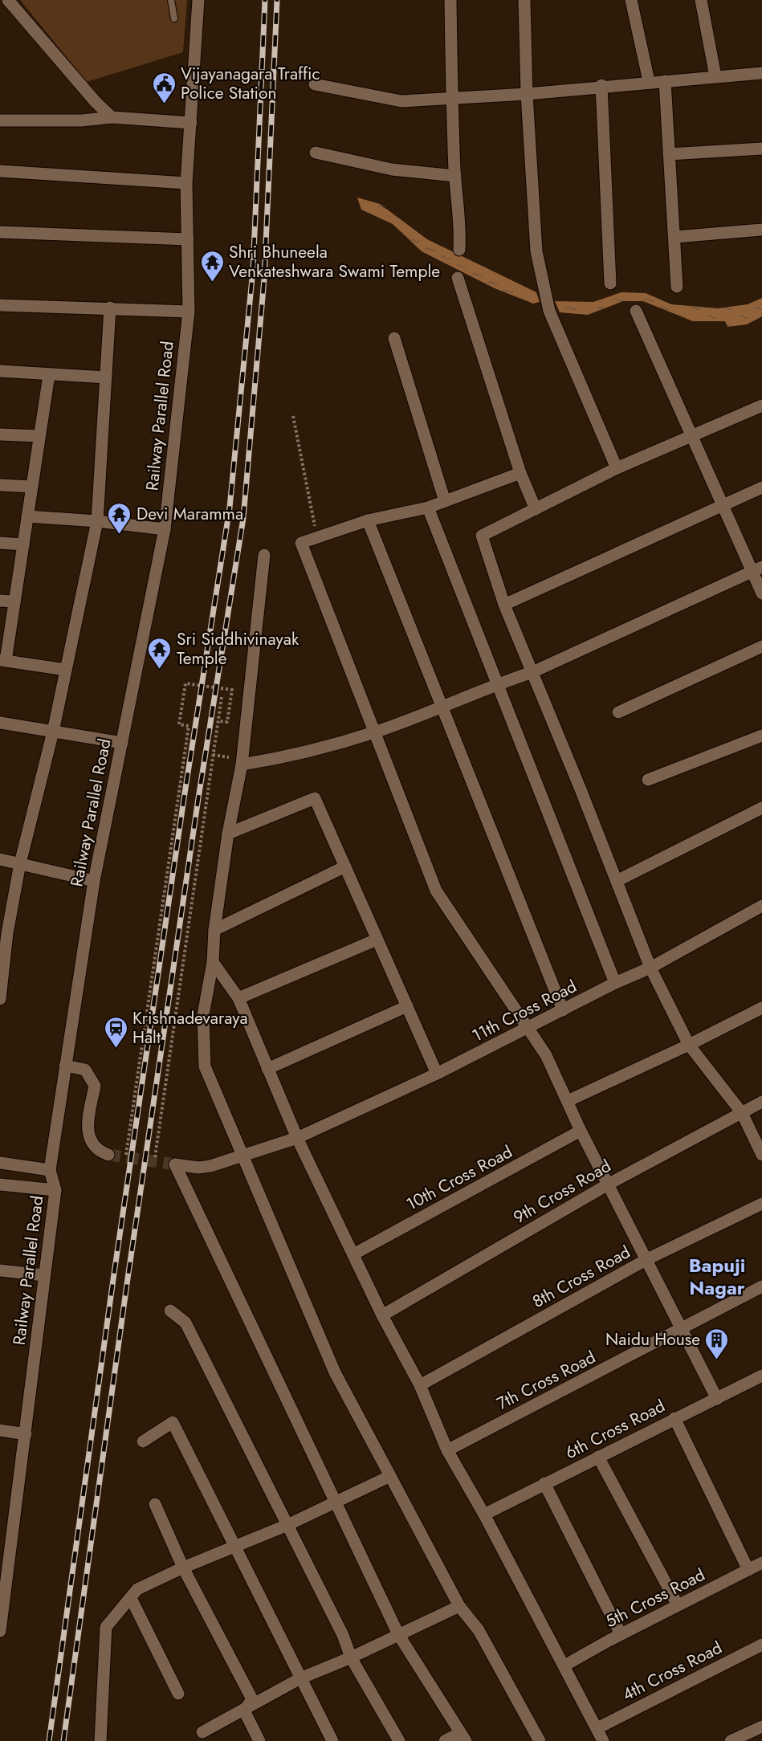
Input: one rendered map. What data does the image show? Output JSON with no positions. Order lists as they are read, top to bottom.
{
  "streets": {
    "street": [
      "Railway Parallel Road",
      "11th Cross Road",
      "10th Cross Road",
      "9th Cross Road",
      "8th Cross Road",
      "7th Cross Road",
      "6th Cross Road",
      "5th Cross Road",
      "4th Cross Road"
    ]
  },
  "districts": ["Bapuji Nagar"],
  "places": {
    "public building": ["Vijayanagara Traffic Police Station"],
    "temple": ["Shri Bhuneela Venkateshwara Swami Temple", "Devi Maramma", "Sri Siddhivinayak Temple"],
    "station": ["Krishnadevaraya Halt"],
    "building": ["Naidu House"]
  }
}
